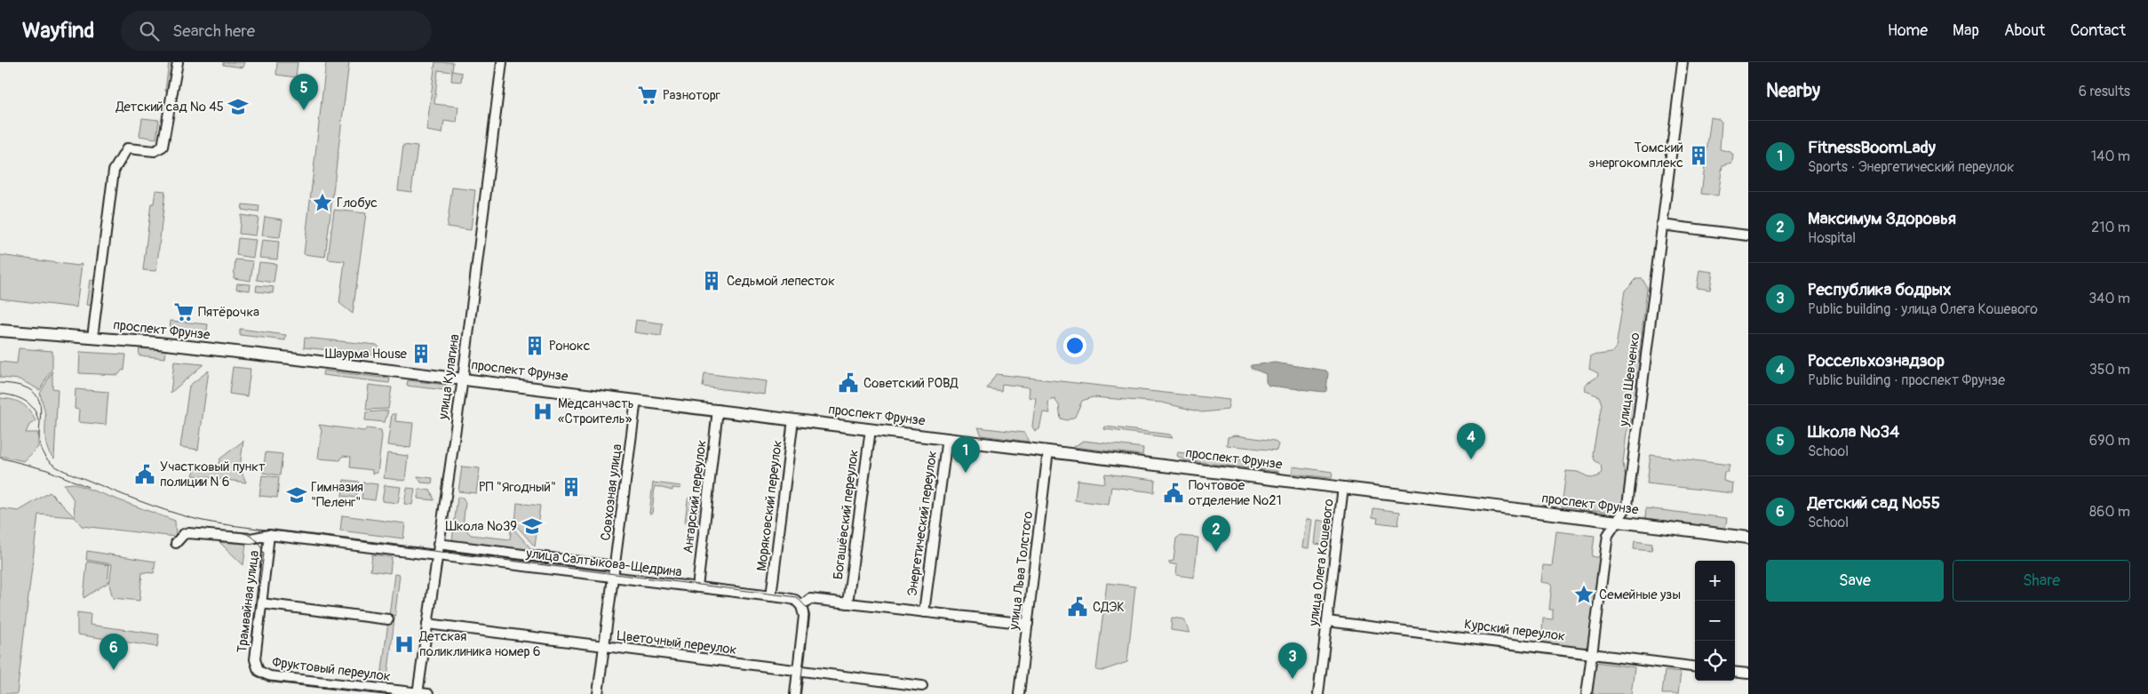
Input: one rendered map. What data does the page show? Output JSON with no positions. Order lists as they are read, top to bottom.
{
  "streets": {
    "main road": ["проспект Фрунзе"],
    "street": [
      "улица Кулагина",
      "улица Шевченко",
      "Совхозная улица",
      "Ангарский переулок",
      "Моряковский переулок",
      "Богашёвский переулок",
      "Энергетический переулок",
      "улица Салтыкова-Щедрина",
      "улица Олега Кошевого",
      "улица Льва Толстого",
      "Трамвайная улица",
      "Курский переулок",
      "Цветочный переулок",
      "Фруктовый переулок"
    ]
  },
  "crossings": [
    ["проспект Фрунзе", "улица Кулагина"],
    ["проспект Фрунзе", "улица Шевченко"],
    ["проспект Фрунзе", "Совхозная улица"],
    ["проспект Фрунзе", "Ангарский переулок"],
    ["проспект Фрунзе", "Моряковский переулок"],
    ["проспект Фрунзе", "Богашёвский переулок"],
    ["проспект Фрунзе", "Энергетический переулок"],
    ["проспект Фрунзе", "улица Олега Кошевого"],
    ["проспект Фрунзе", "улица Льва Толстого"],
    ["улица Кулагина", "улица Салтыкова-Щедрина"],
    ["улица Кулагина", "Цветочный переулок"],
    ["улица Кулагина", "Фруктовый переулок"],
    ["улица Шевченко", "Курский переулок"],
    ["Совхозная улица", "улица Салтыкова-Щедрина"],
    ["Совхозная улица", "Цветочный переулок"],
    ["Ангарский переулок", "улица Салтыкова-Щедрина"],
    ["Моряковский переулок", "улица Салтыкова-Щедрина"],
    ["улица Салтыкова-Щедрина", "Трамвайная улица"],
    ["улица Олега Кошевого", "Курский переулок"],
    ["Трамвайная улица", "Фруктовый переулок"]
  ],
  "places": {
    "supermarket": ["Разноторг", "Пятёрочка"],
    "school or university": ["Детский сад № 45", "Гимназия \"Пеленг\"", "Школа №39"],
    "building": [
      "Томский энергокомплекс",
      "Седьмой лепесток",
      "Ронокс",
      "Шаурма House",
      "РП \"Ягодный\""
    ],
    "place": ["Глобус", "Семейные узы"],
    "public building": [
      "Советский РОВД",
      "Участковый пункт полиции N 6",
      "Почтовое отделение №21",
      "СДЭК"
    ],
    "hospital": ["Медсанчасть «Строитель»", "Детская поликлиника номер 6"]
  },
  "page": {
    "header": "Wayfind",
    "search": "Search here",
    "nav": [
      "Home",
      "Map",
      "About",
      "Contact"
    ],
    "heading": ["Nearby", "6 results"],
    "pins": [
      "5",
      "4",
      "1",
      "2",
      "6",
      "3"
    ],
    "list": [
      {
        "mark": "1",
        "name": "FitnessBoomLady",
        "note": "Sports · Энергетический переулок",
        "value": "140 m"
      },
      {
        "mark": "2",
        "name": "Максимум Здоровья",
        "note": "Hospital",
        "value": "210 m"
      },
      {
        "mark": "3",
        "name": "Республика бодрых",
        "note": "Public building · улица Олега Кошевого",
        "value": "340 m"
      },
      {
        "mark": "4",
        "name": "Россельхознадзор",
        "note": "Public building · проспект Фрунзе",
        "value": "350 m"
      },
      {
        "mark": "5",
        "name": "Школа №34",
        "note": "School",
        "value": "690 m"
      },
      {
        "mark": "6",
        "name": "Детский сад №55",
        "note": "School",
        "value": "860 m"
      }
    ],
    "buttons": ["Save", "Share"],
    "map_buttons": ["+", "−"]
  }
}
